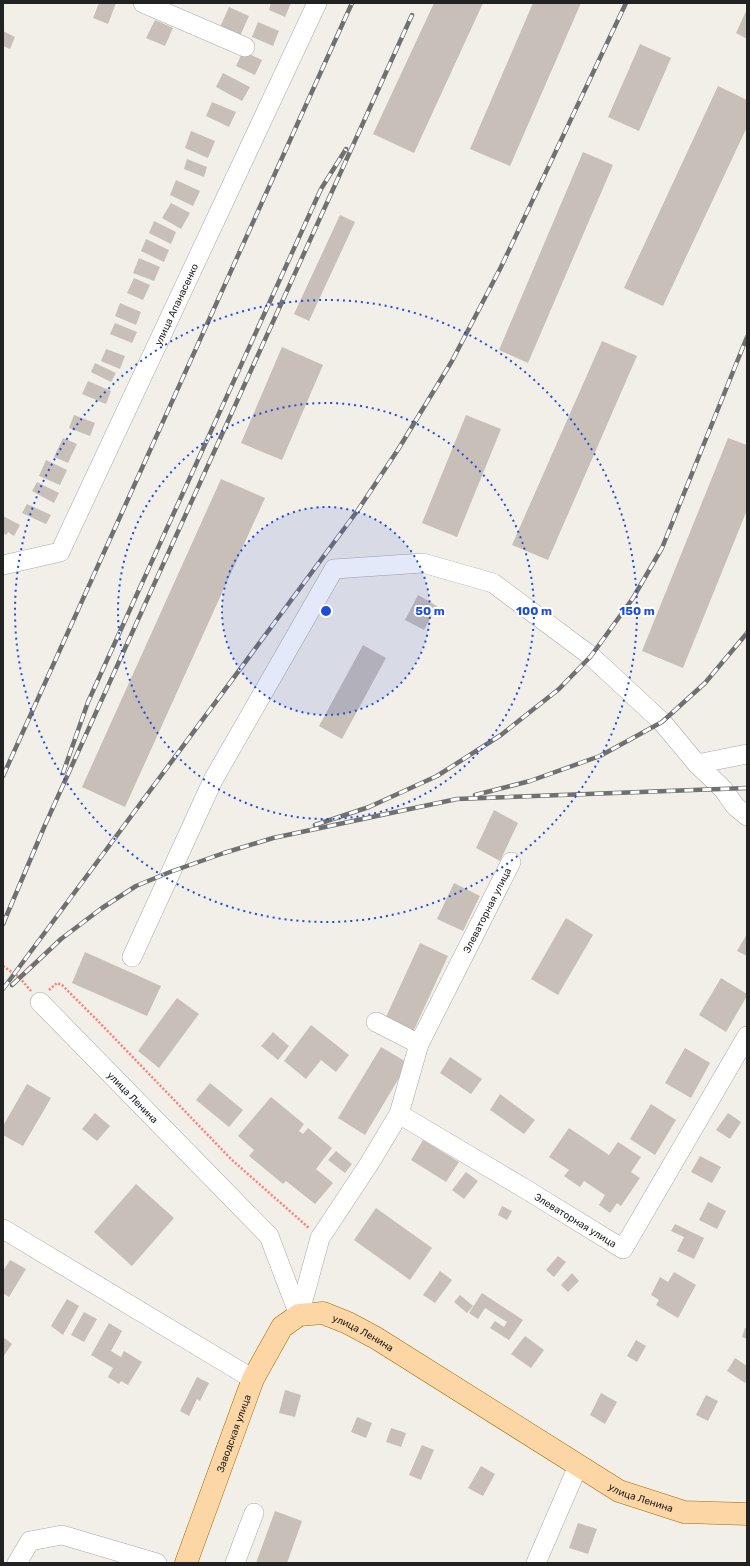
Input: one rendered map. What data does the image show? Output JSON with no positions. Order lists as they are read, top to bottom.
{
  "streets": {
    "main road": ["улица Ленина", "Заводская улица"],
    "street": ["улица Апанасенко", "Элеваторная улица"]
  },
  "crossings": [
    ["Элеваторная улица", "улица Ленина"],
    ["Элеваторная улица", "Заводская улица"],
    ["улица Ленина", "Заводская улица"]
  ],
  "rings": ["50 m", "100 m", "150 m"]
}
